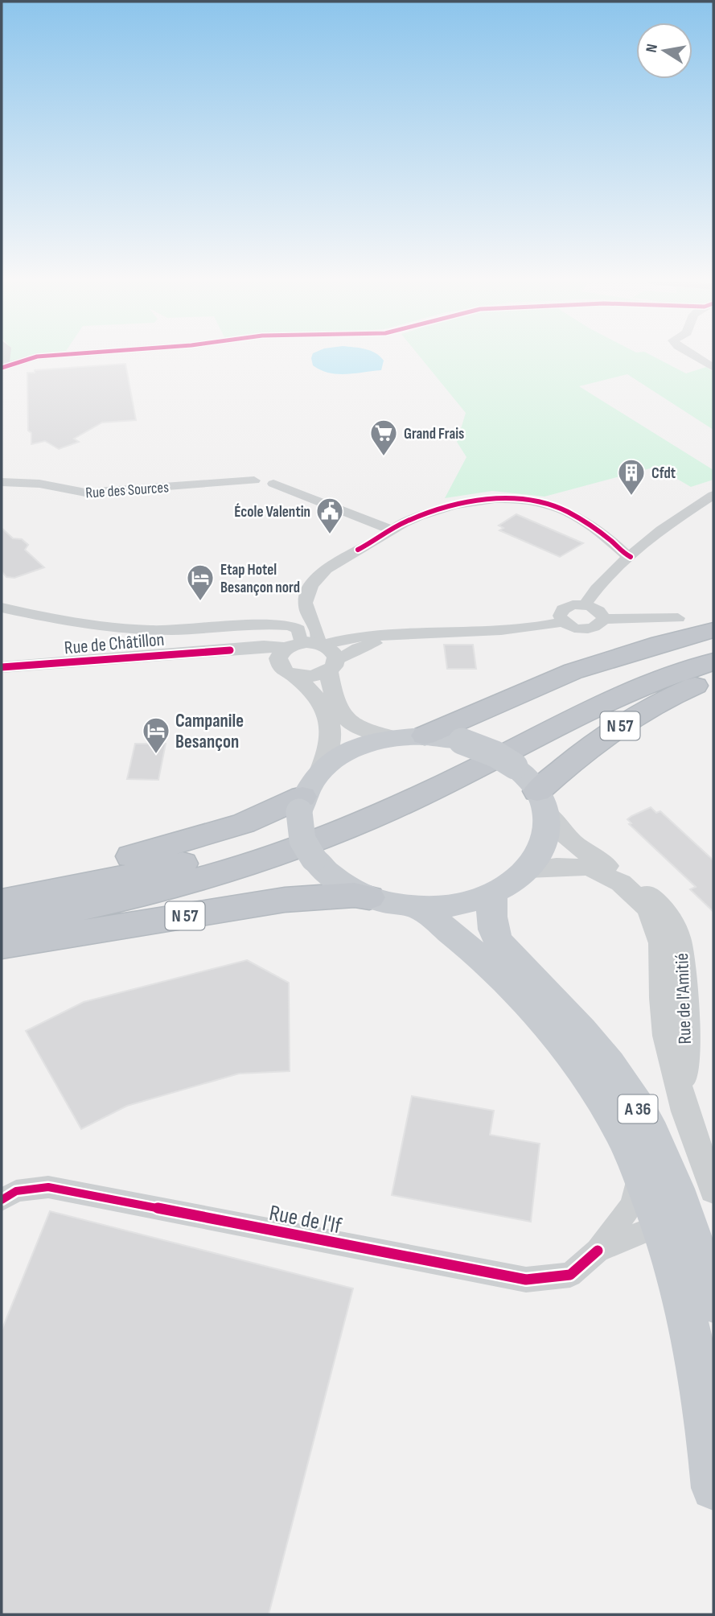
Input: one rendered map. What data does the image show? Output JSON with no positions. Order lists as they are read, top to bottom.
{
  "streets": {
    "highway": ["N 57"],
    "main road": ["A 36"],
    "street": [
      "Rue des Sources",
      "Rue de Châtillon",
      "Rue de l'Amitié",
      "Rue de l'If"
    ]
  },
  "crossings": [
    ["N 57", "Rue de l'Amitié"],
    ["N 57", "A 36"]
  ],
  "places": {
    "supermarket": ["Grand Frais"],
    "building": ["Cfdt"],
    "public building": ["École Valentin"],
    "hotel": ["Etap Hotel Besançon nord", "Campanile Besançon"]
  },
  "north": "left"
}
